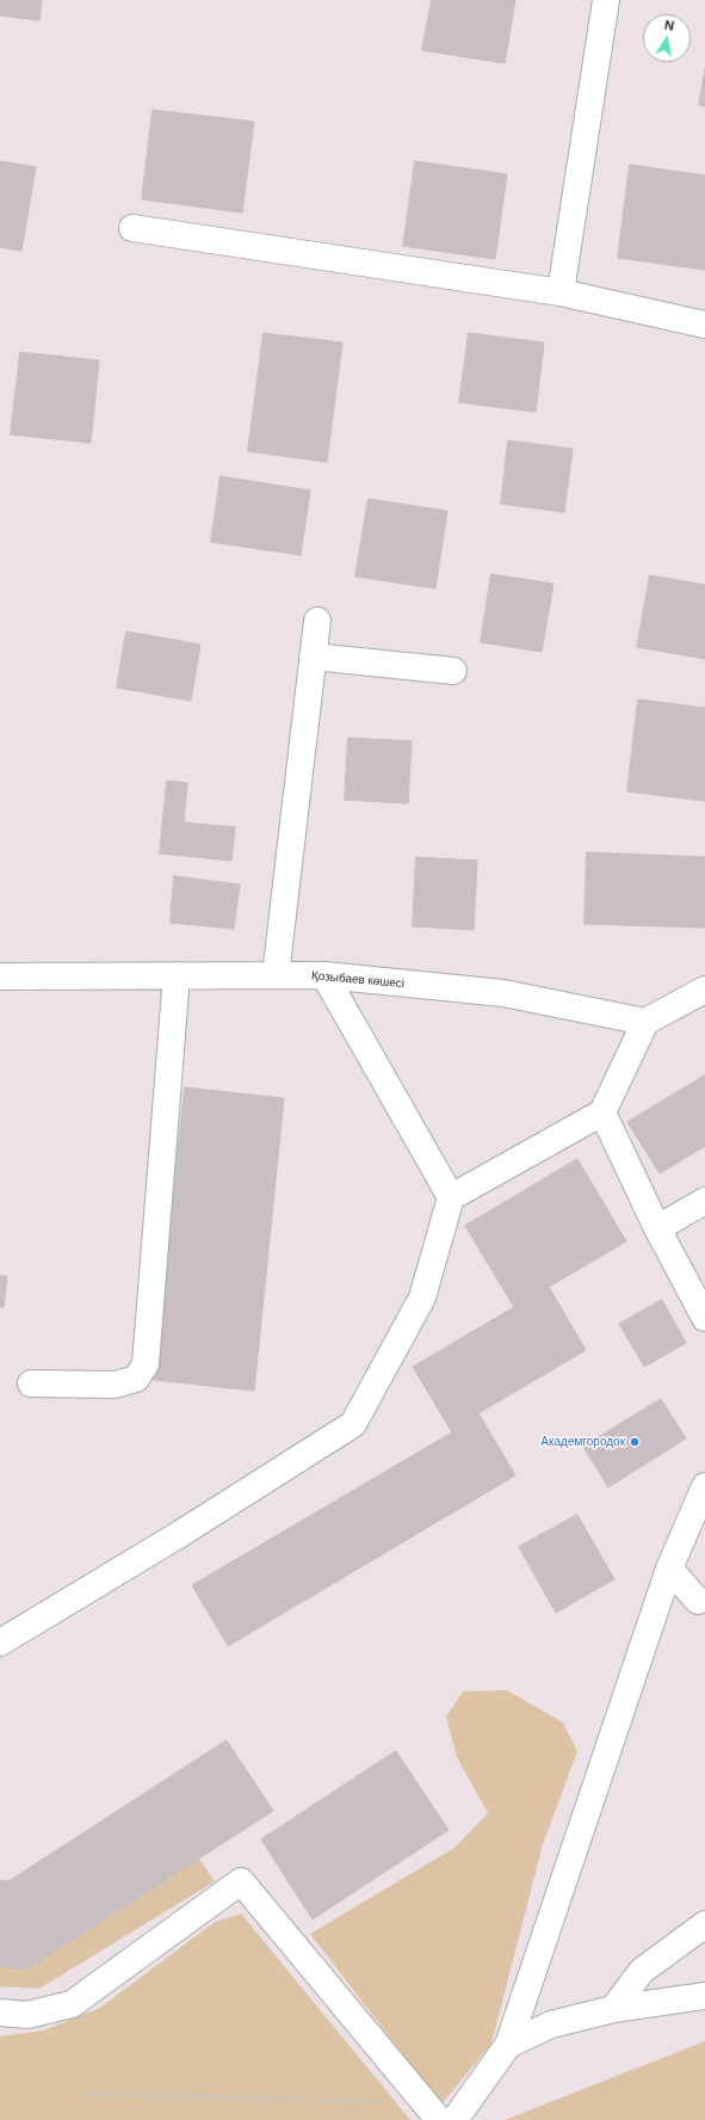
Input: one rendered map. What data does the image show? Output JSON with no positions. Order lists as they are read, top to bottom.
{
  "streets": {
    "street": ["Қозыбаев көшесі"]
  },
  "places": ["Академгородок"],
  "north": "top"
}
